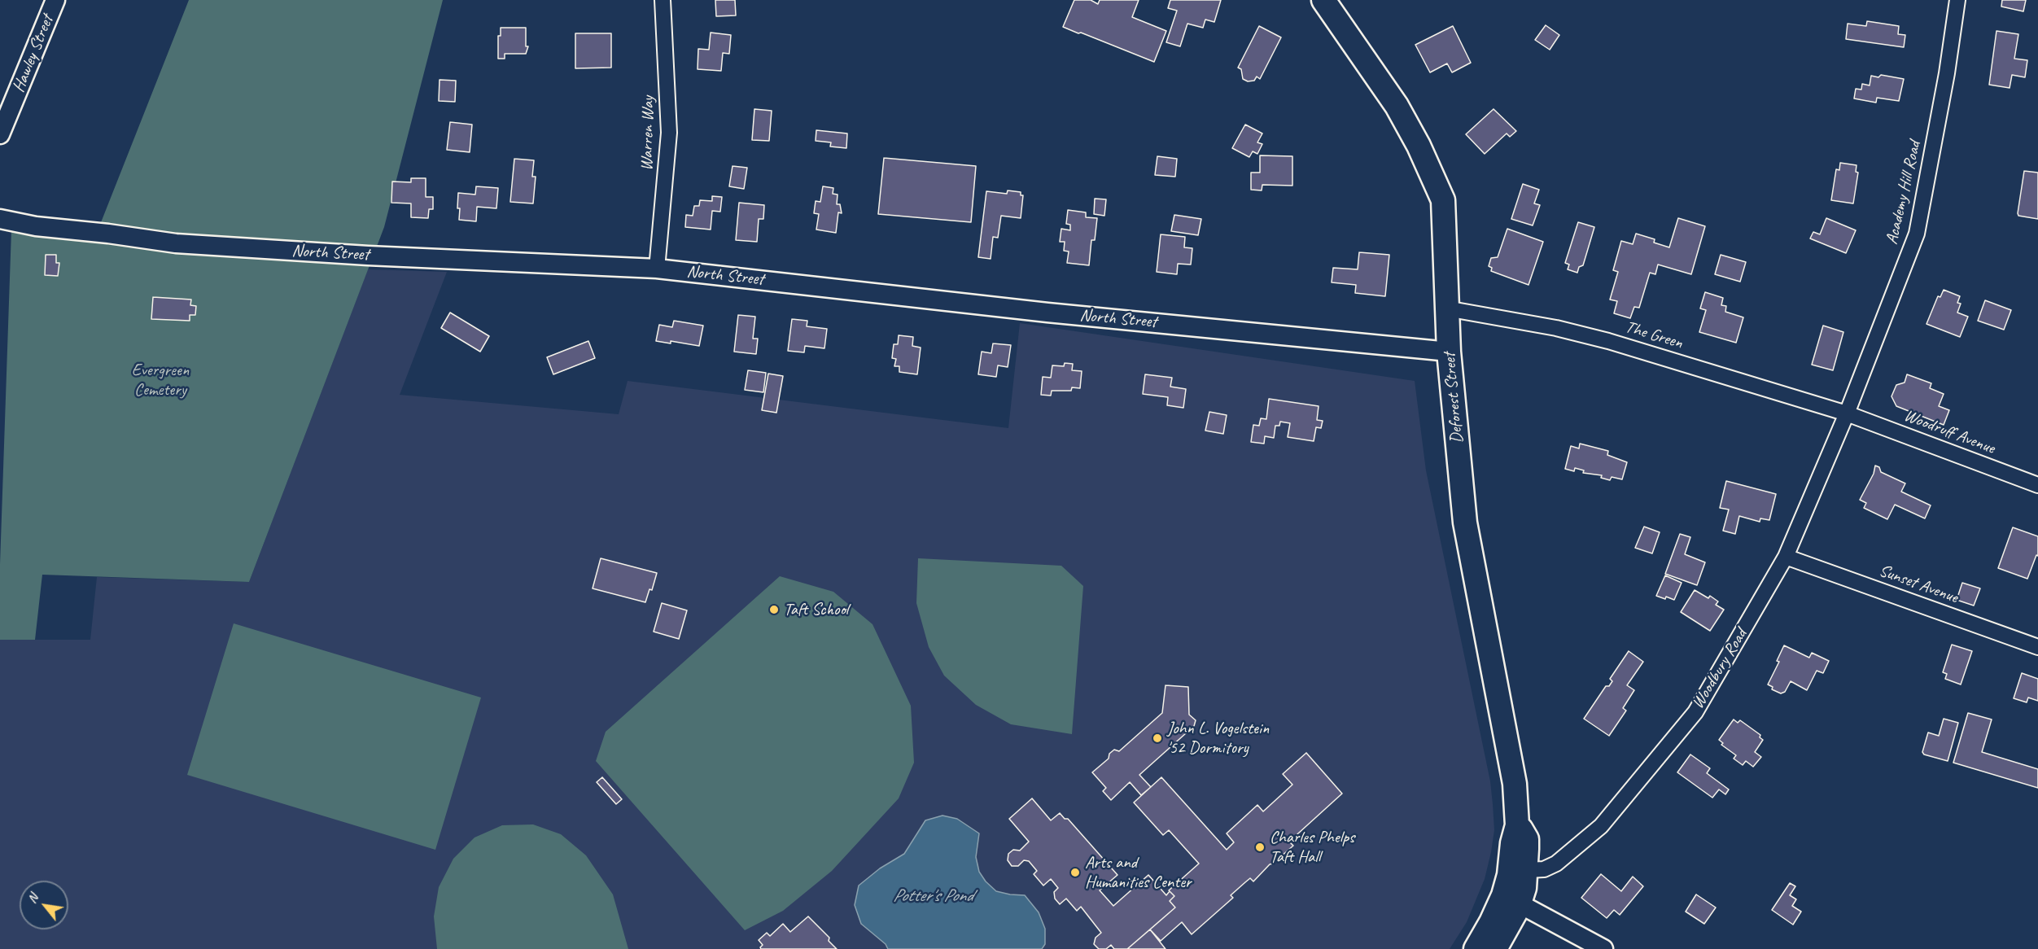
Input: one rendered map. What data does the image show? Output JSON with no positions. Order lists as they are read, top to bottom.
{
  "streets": {
    "main road": ["Deforest Street"],
    "street": [
      "Hawley Street",
      "Warren Way",
      "Academy Hill Road",
      "North Street",
      "The Green",
      "Woodruff Avenue",
      "Sunset Avenue",
      "Woodbury Road"
    ]
  },
  "crossings": [
    ["Warren Way", "North Street"],
    ["Academy Hill Road", "The Green"],
    ["Academy Hill Road", "Woodruff Avenue"],
    ["Academy Hill Road", "Woodbury Road"],
    ["North Street", "Deforest Street"],
    ["The Green", "Deforest Street"],
    ["The Green", "Woodruff Avenue"],
    ["The Green", "Woodbury Road"],
    ["Woodruff Avenue", "Woodbury Road"],
    ["Sunset Avenue", "Woodbury Road"]
  ],
  "water": ["Potter's Pond"],
  "parks": ["Evergreen Cemetery"],
  "places": [
    "Taft School",
    "John L. Vogelstein '52 Dormitory",
    "Charles Phelps Taft Hall",
    "Arts and Humanities Center"
  ],
  "north": "top left"
}
